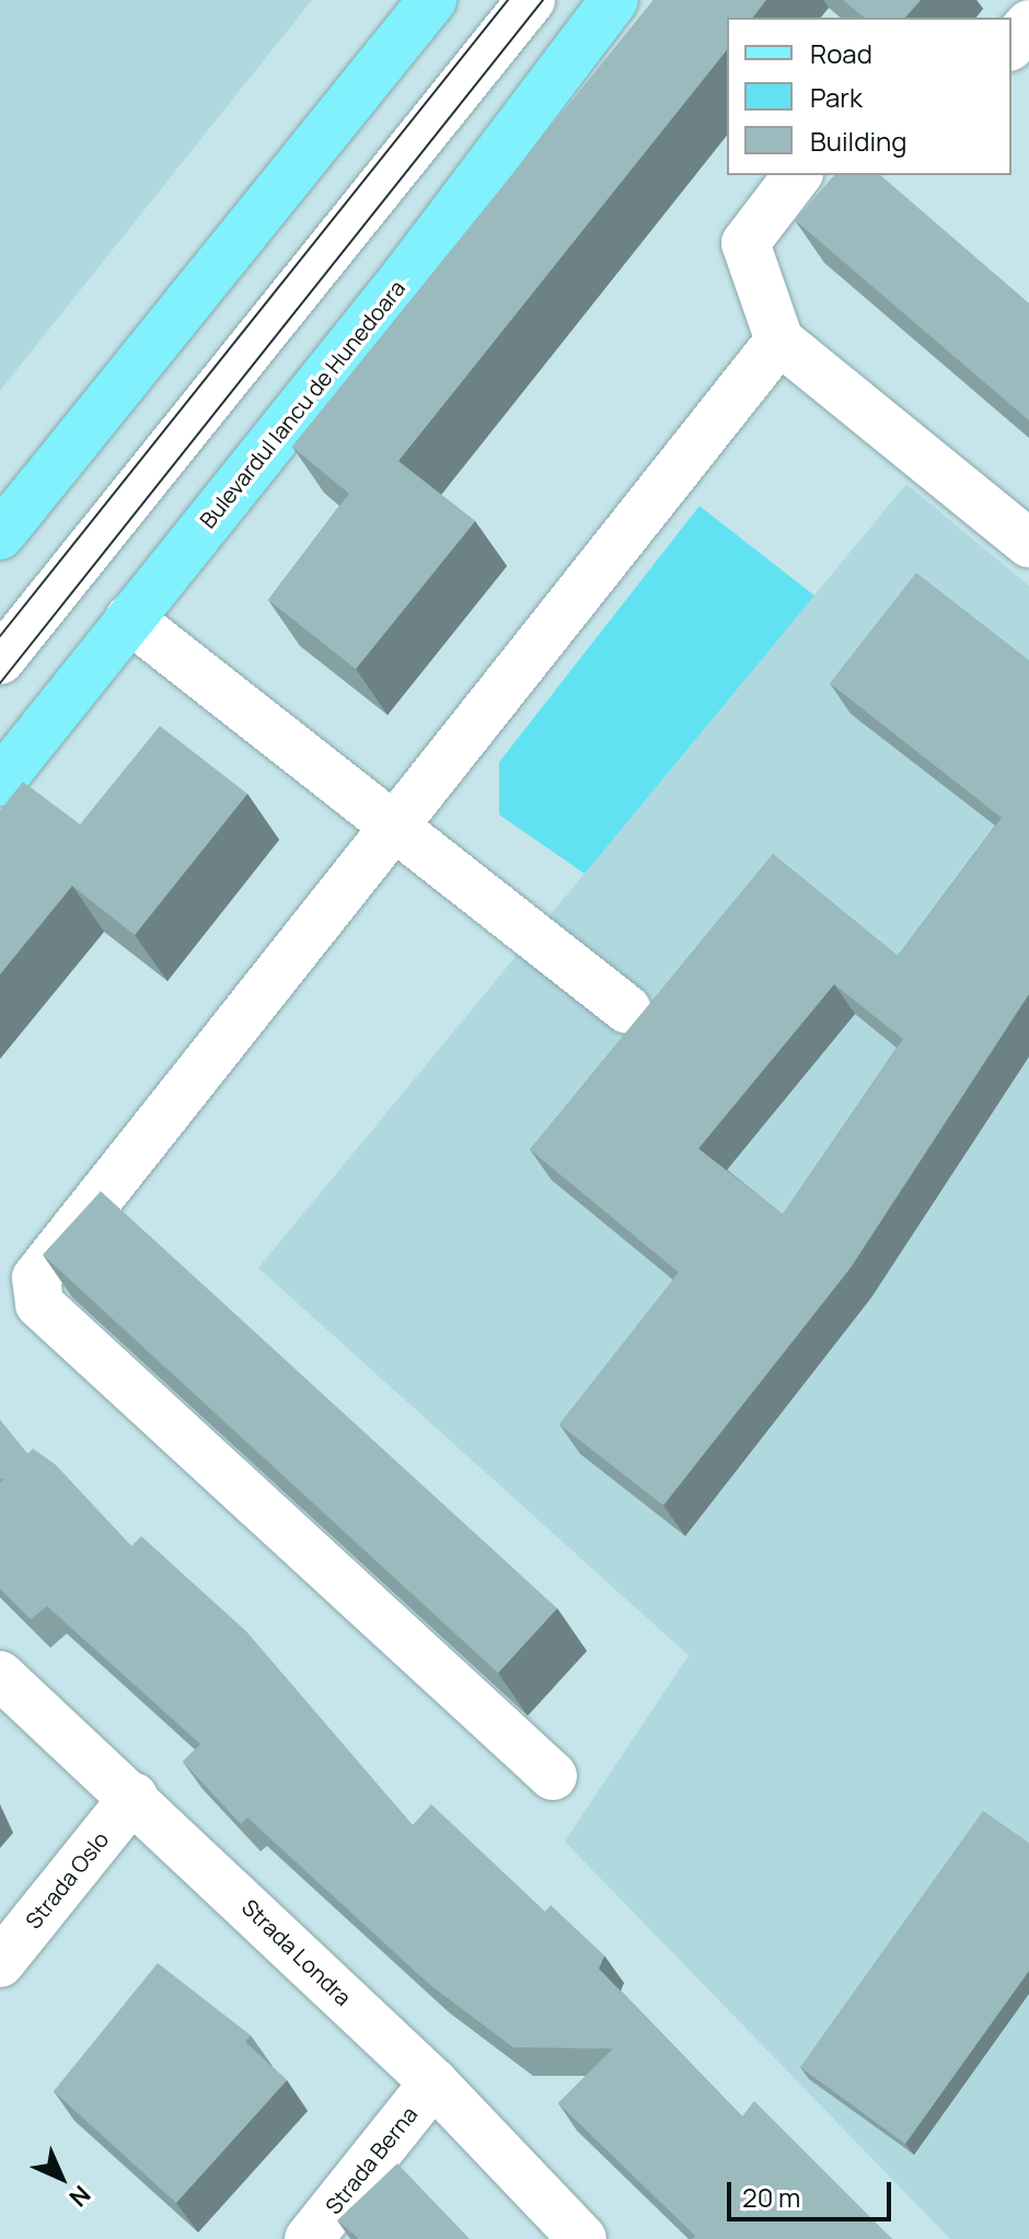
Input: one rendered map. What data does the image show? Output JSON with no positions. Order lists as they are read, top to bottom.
{
  "streets": {
    "main road": ["Bulevardul Iancu de Hunedoara"],
    "street": ["Strada Oslo", "Strada Londra", "Strada Berna"]
  },
  "crossings": [
    ["Strada Oslo", "Strada Londra"],
    ["Strada Londra", "Strada Berna"]
  ],
  "legend": ["Road", "Park", "Building"],
  "scale_bar": "20 m",
  "north": "bottom right"
}
